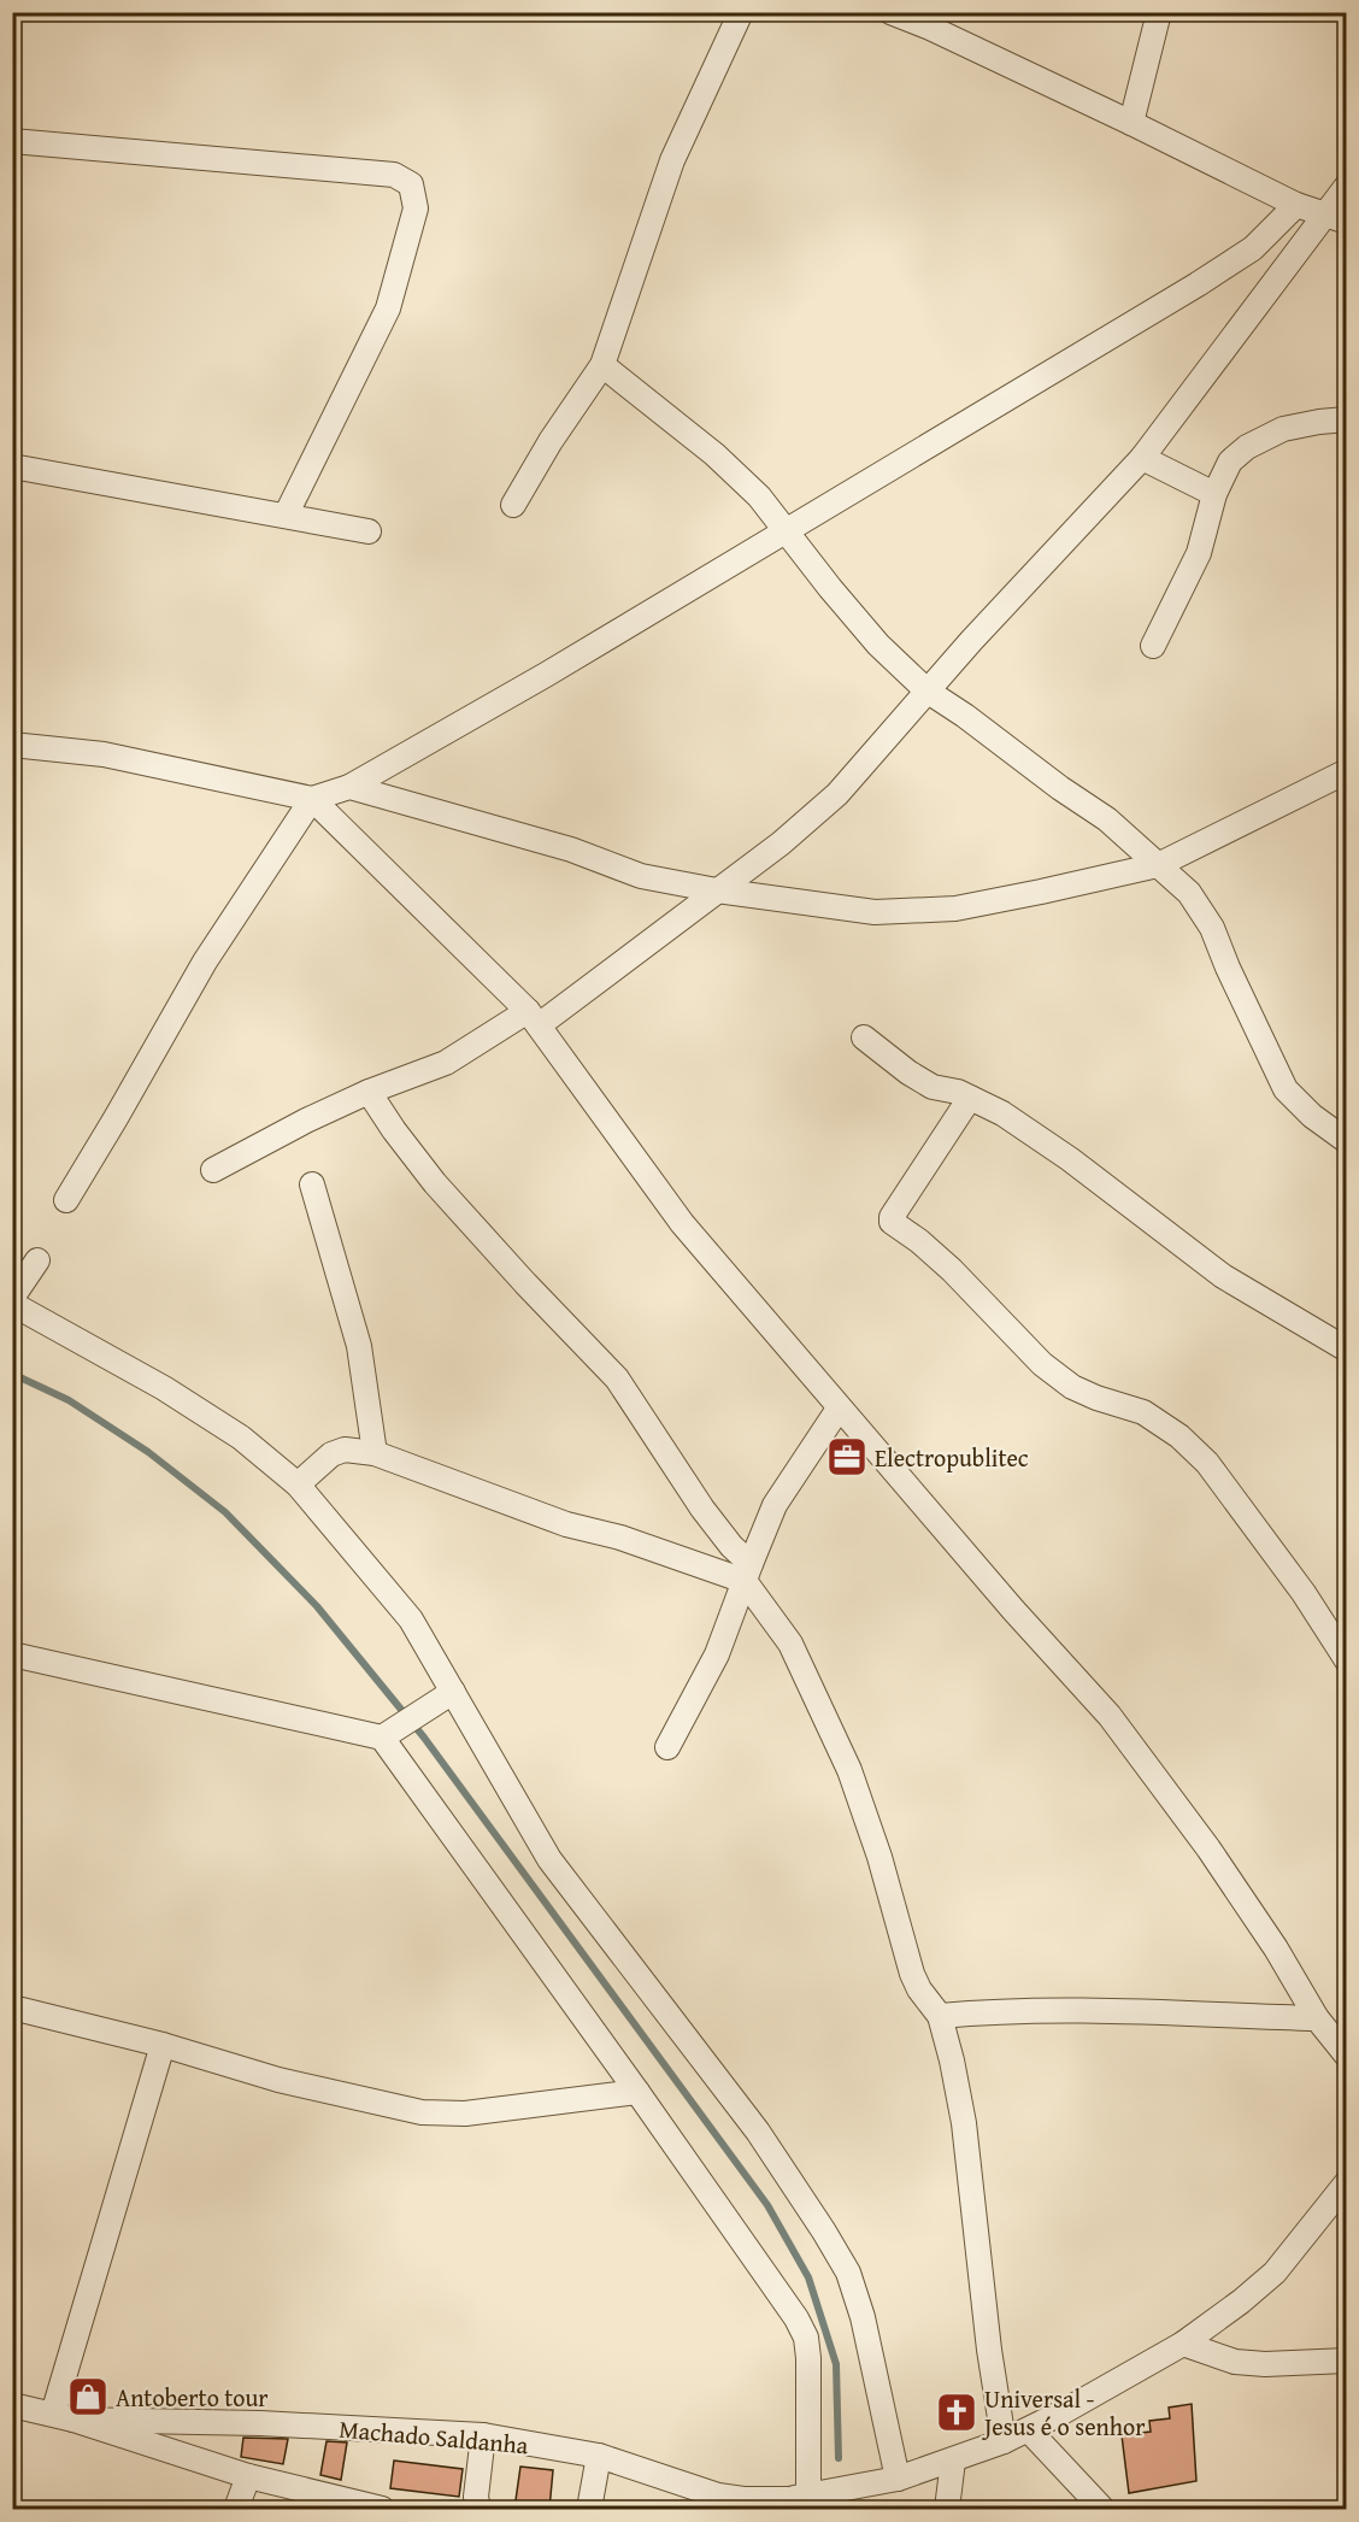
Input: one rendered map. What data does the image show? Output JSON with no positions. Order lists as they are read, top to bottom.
{
  "streets": {
    "street": ["Machado Saldanha"]
  },
  "places": {
    "office": ["Electropublitec"],
    "shop": ["Antoberto tour"],
    "church": ["Universal - Jesus é o senhor"]
  }
}
